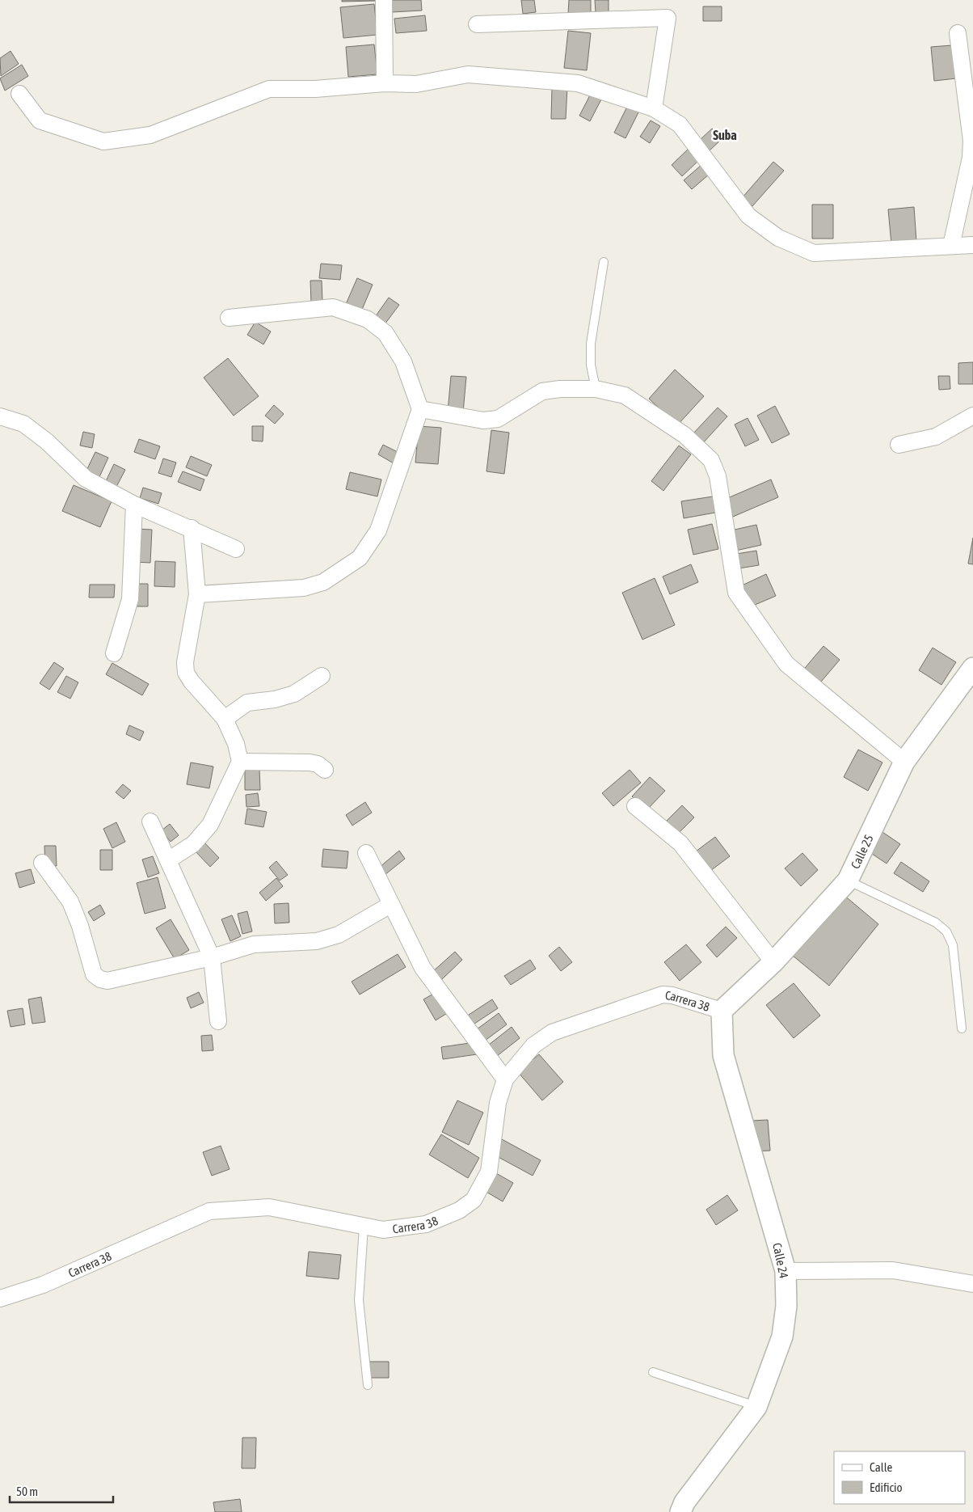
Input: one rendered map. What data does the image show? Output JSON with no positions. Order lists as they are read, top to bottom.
{
  "streets": {
    "street": ["Calle 25", "Carrera 38", "Calle 24"]
  },
  "crossings": [
    ["Calle 25", "Carrera 38"],
    ["Calle 25", "Calle 24"],
    ["Carrera 38", "Calle 24"]
  ],
  "districts": ["Suba"],
  "legend": ["Calle", "Edificio"],
  "scale_bar": "50 m"
}
